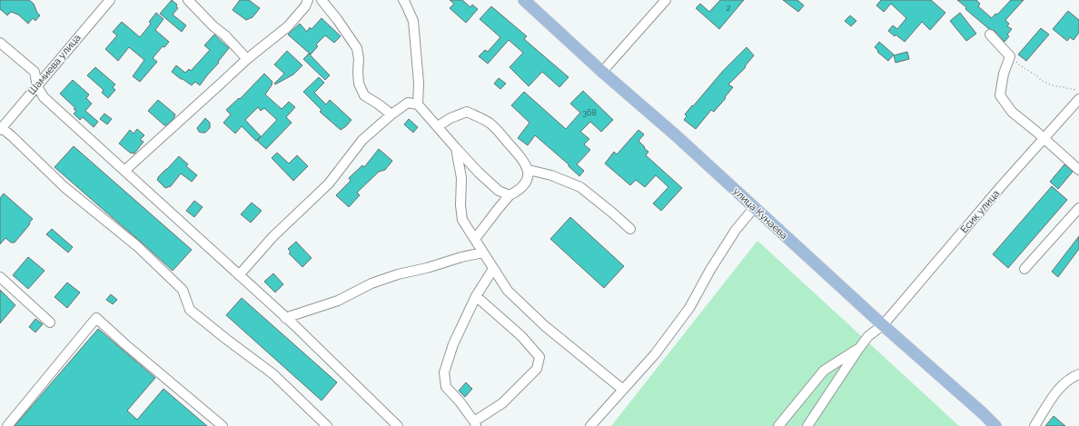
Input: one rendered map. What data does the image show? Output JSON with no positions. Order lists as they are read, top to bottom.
{
  "streets": {
    "main road": ["улица Кунаева"],
    "street": ["Шамиева улица", "Есик улица"]
  },
  "crossings": [
    ["Есик улица", "улица Кунаева"]
  ],
  "house_numbers": ["2", "368"]
}
